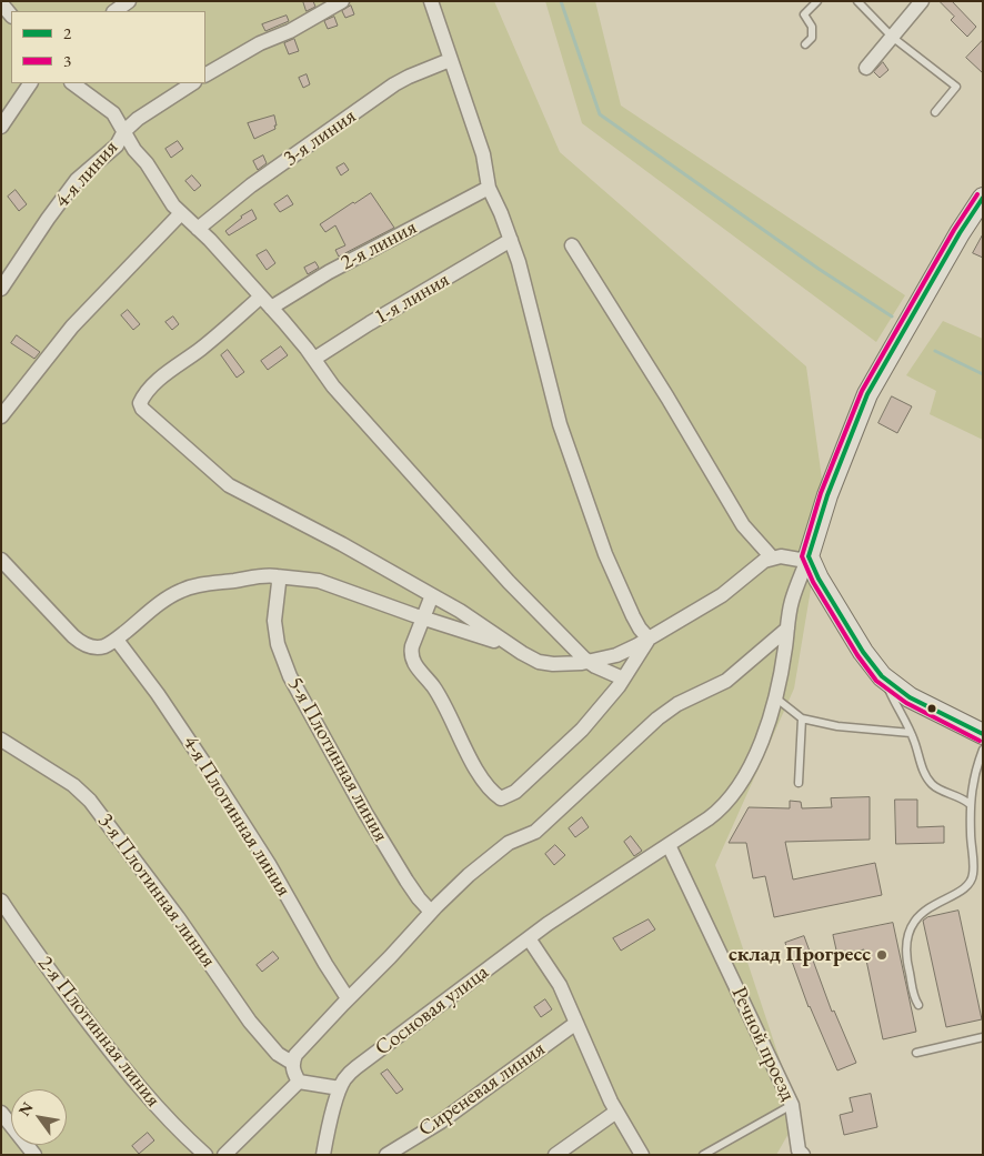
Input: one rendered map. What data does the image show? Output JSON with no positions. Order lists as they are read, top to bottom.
{
  "streets": {
    "street": [
      "3-я линия",
      "4-я линия",
      "2-я линия",
      "1-я линия",
      "5-я Плотинная линия",
      "4-я Плотинная линия",
      "3-я Плотинная линия",
      "Сосновая улица",
      "2-я Плотинная линия",
      "Речной проезд",
      "Сиреневая линия"
    ]
  },
  "crossings": [
    ["Сосновая улица", "Речной проезд"]
  ],
  "places": ["склад Прогресс"],
  "lines": ["transit line 3", "transit line 2"],
  "legend": ["2", "3"],
  "north": "top left"
}
